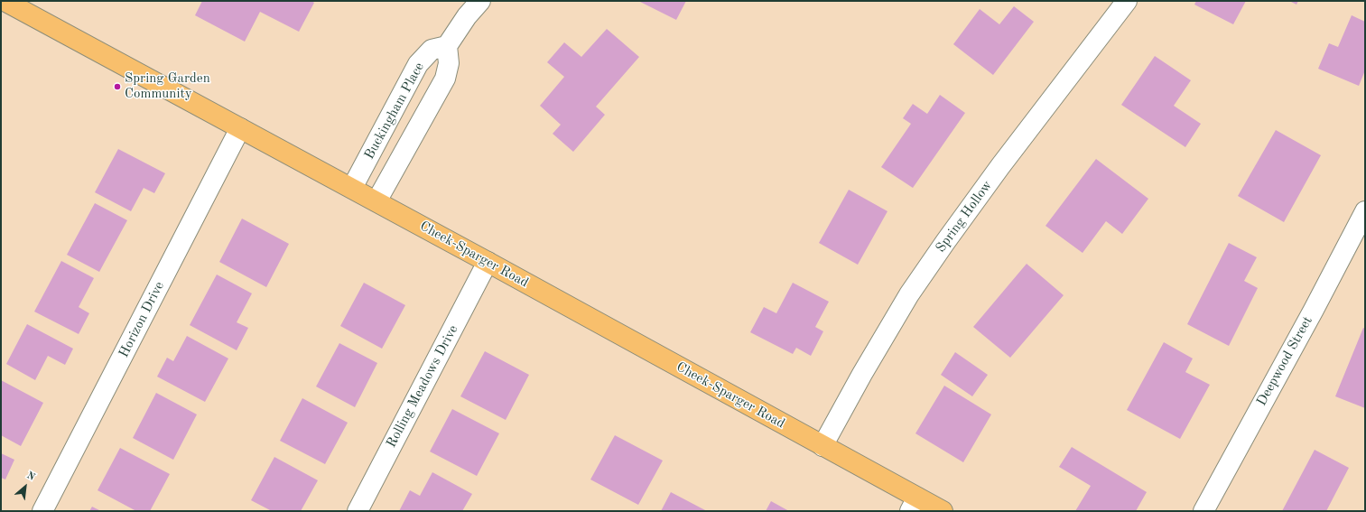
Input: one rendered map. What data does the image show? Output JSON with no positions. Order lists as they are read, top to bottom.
{
  "streets": {
    "main road": ["Cheek-Sparger Road"],
    "street": [
      "Buckingham Place",
      "Spring Hollow",
      "Horizon Drive",
      "Deepwood Street",
      "Rolling Meadows Drive"
    ]
  },
  "crossings": [
    ["Buckingham Place", "Cheek-Sparger Road"],
    ["Spring Hollow", "Cheek-Sparger Road"],
    ["Cheek-Sparger Road", "Horizon Drive"],
    ["Cheek-Sparger Road", "Rolling Meadows Drive"]
  ],
  "places": ["Spring Garden Community"],
  "north": "top right"
}
